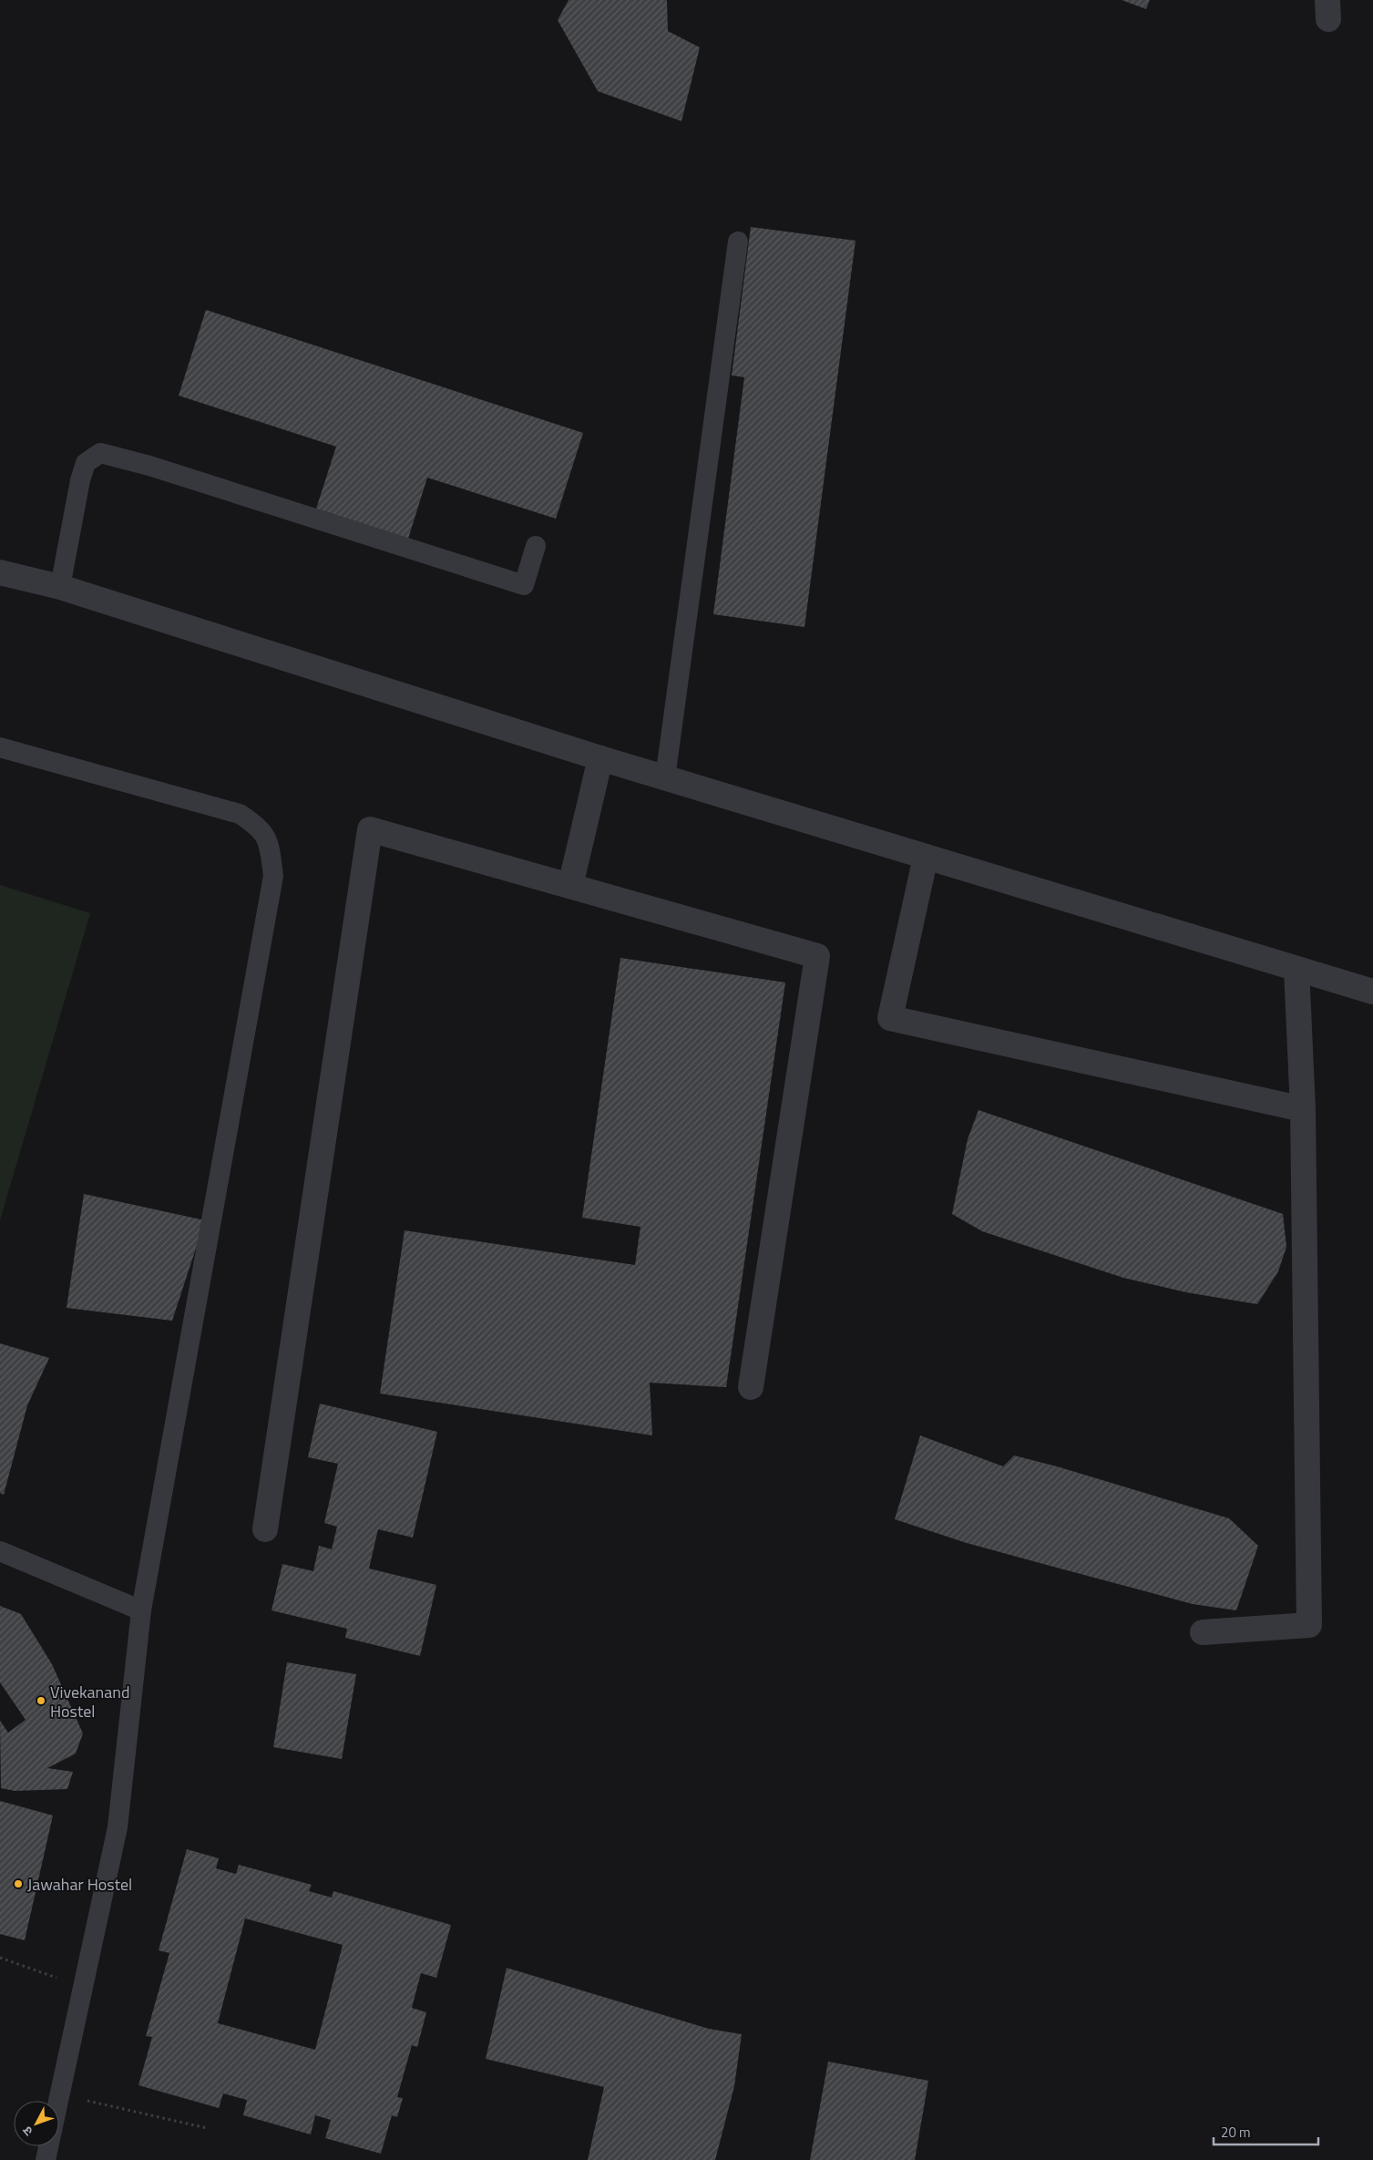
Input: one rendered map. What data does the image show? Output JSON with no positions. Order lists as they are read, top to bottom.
{
  "places": ["Vivekanand Hostel", "Jawahar Hostel"],
  "scale_bar": "20 m",
  "north": "bottom left"
}
